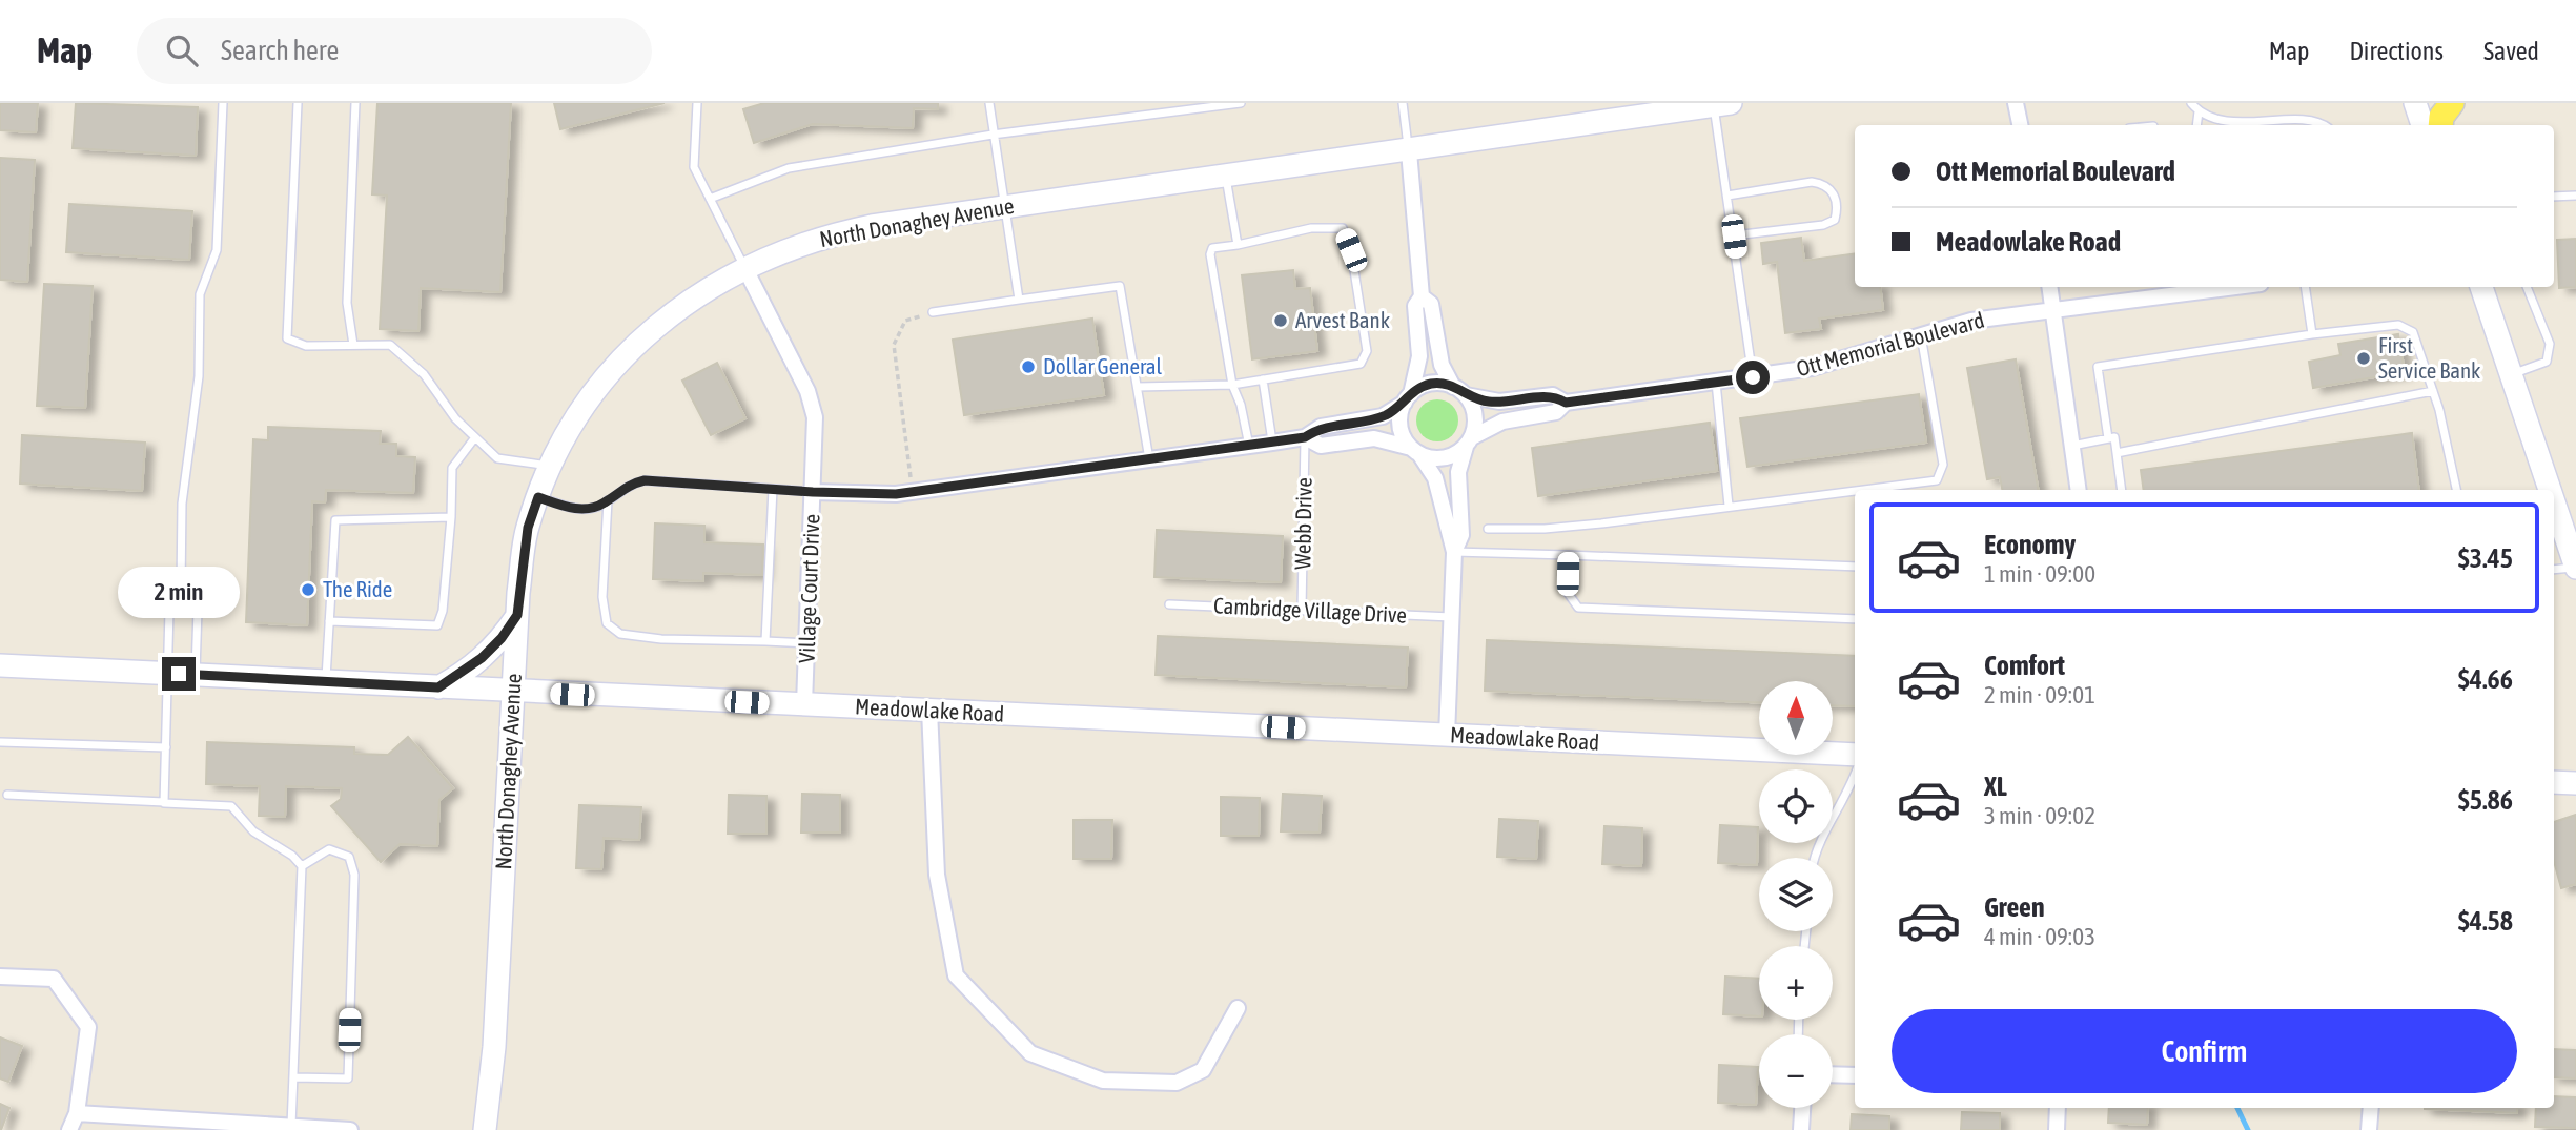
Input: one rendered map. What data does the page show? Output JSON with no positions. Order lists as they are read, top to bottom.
{
  "streets": {
    "street": [
      "North Donaghey Avenue",
      "Ott Memorial Boulevard",
      "Village Court Drive",
      "Meadowlake Road"
    ],
    "lane": ["Webb Drive", "Cambridge Village Drive"]
  },
  "crossings": [
    ["North Donaghey Avenue", "Village Court Drive"],
    ["North Donaghey Avenue", "Meadowlake Road"],
    ["Webb Drive", "Cambridge Village Drive"],
    ["Village Court Drive", "Meadowlake Road"]
  ],
  "places": [
    "Arvest Bank",
    "First Service Bank",
    "Dollar General",
    "The Ride"
  ],
  "north": "top",
  "page": {
    "header": "Map",
    "search": "Search here",
    "nav": ["Map", "Directions", "Saved"],
    "banner": ["Ott Memorial Boulevard", "Meadowlake Road"],
    "list": [
      {
        "name": "Economy",
        "note": "1 min · 09:00",
        "value": "$3.45"
      },
      {
        "name": "Comfort",
        "note": "2 min · 09:01",
        "value": "$4.66"
      },
      {
        "name": "XL",
        "note": "3 min · 09:02",
        "value": "$5.86"
      },
      {
        "name": "Green",
        "note": "4 min · 09:03",
        "value": "$4.58"
      }
    ],
    "bubble": "2 min",
    "map_buttons": ["+", "−"],
    "buttons": "Confirm"
  }
}
